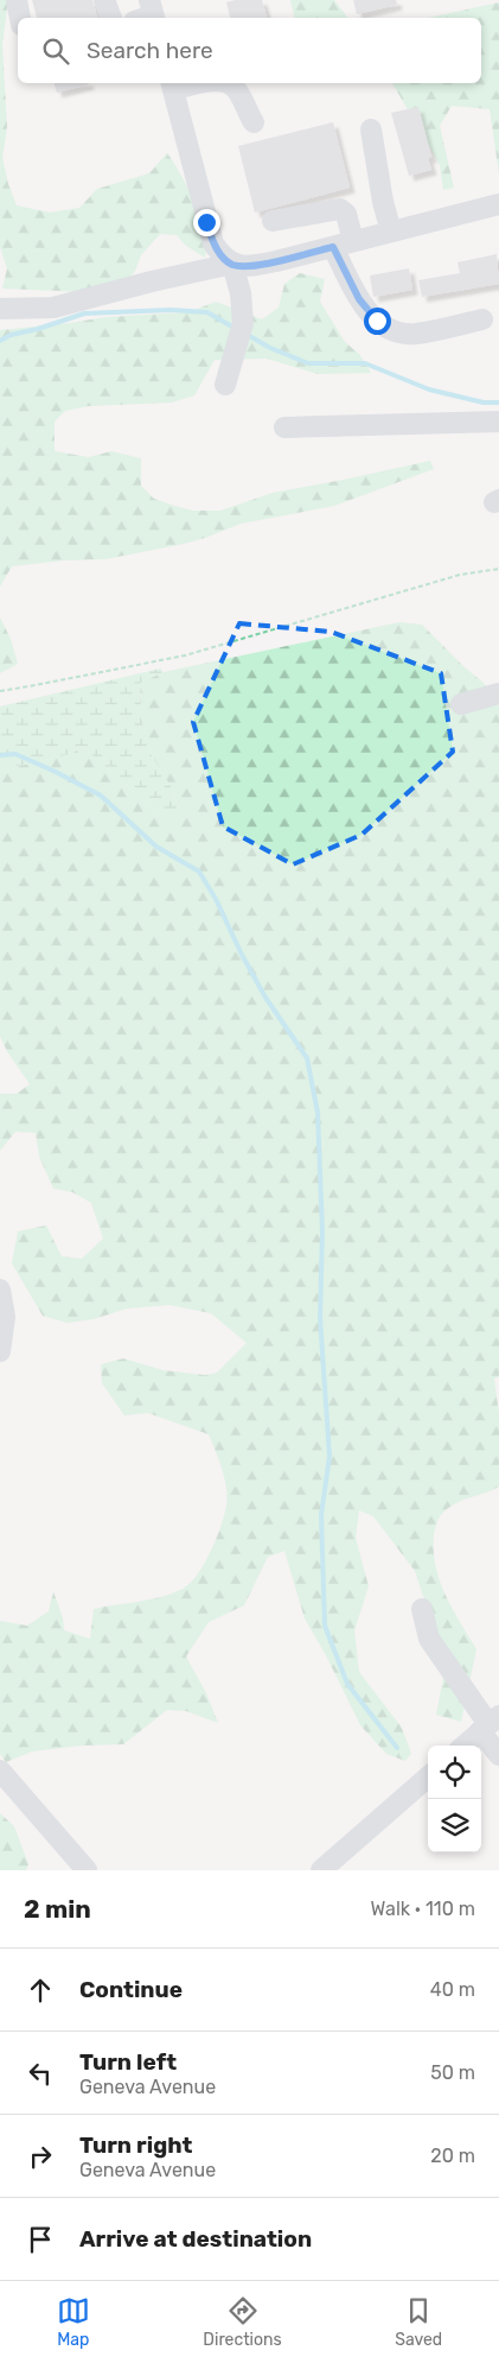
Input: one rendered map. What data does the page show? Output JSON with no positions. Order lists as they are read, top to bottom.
{
  "page": {
    "search": "Search here",
    "heading": ["2 min", "Walk · 110 m"],
    "list": [
      ["Continue", "40 m"],
      ["Turn left", "Geneva Avenue", "50 m"],
      ["Turn right", "Geneva Avenue", "20 m"],
      "Arrive at destination"
    ],
    "nav": ["Map", "Directions", "Saved"]
  }
}
